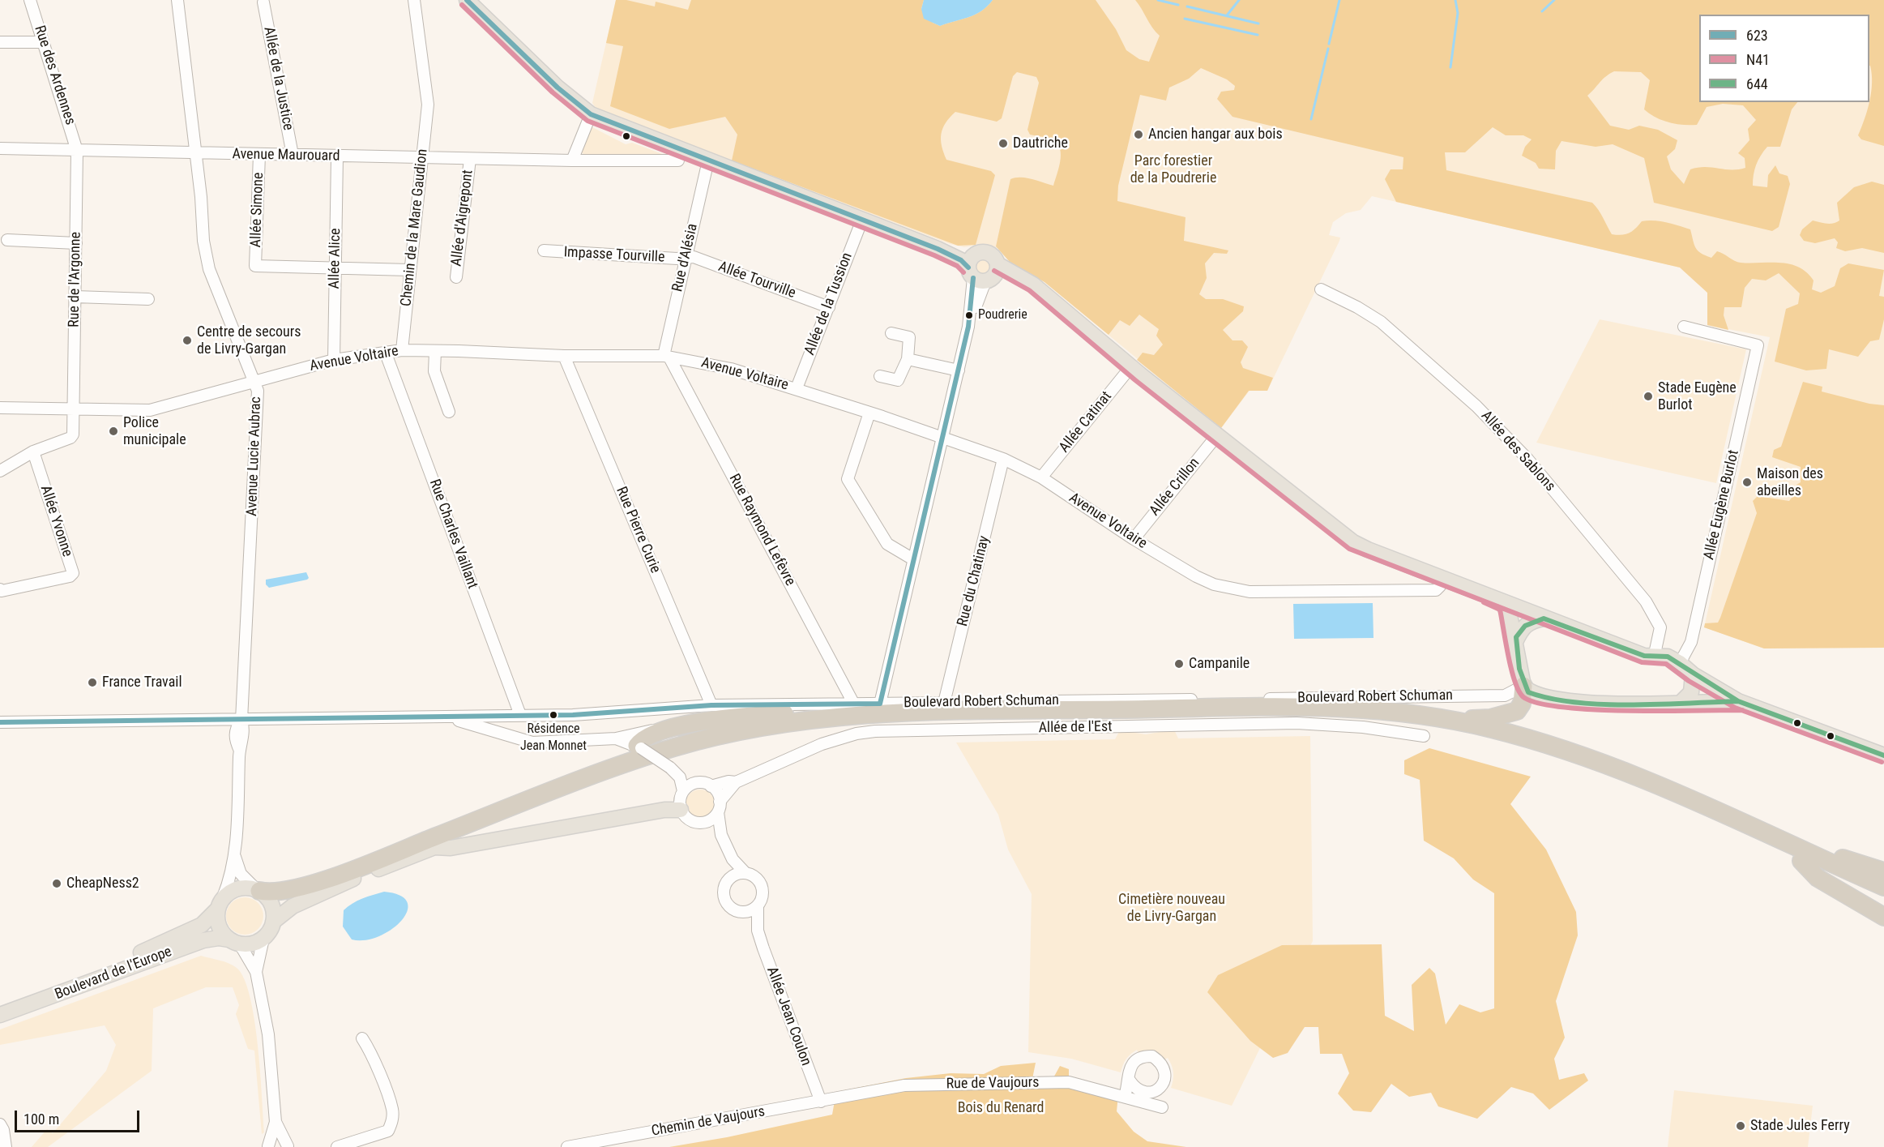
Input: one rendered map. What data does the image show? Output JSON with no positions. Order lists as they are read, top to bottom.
{
  "streets": {
    "main road": ["Boulevard de l'Europe"],
    "street": [
      "Rue des Ardennes",
      "Allée de la Justice",
      "Avenue Maurouard",
      "Allée Simone",
      "Allée d'Aigrepont",
      "Chemin de la Mare Gaudion",
      "Impasse Tourville",
      "Rue d'Alésia",
      "Allée Alice",
      "Rue de l'Argonne",
      "Allée Tourville",
      "Allée de la Tussion",
      "Avenue Voltaire",
      "Allée Catinat",
      "Allée des Sablons",
      "Avenue Lucie Aubrac",
      "Allée Crillon",
      "Allée Eugène Burlot",
      "Allée Yvonne",
      "Rue Pierre Curie",
      "Rue Raymond Lefèvre",
      "Rue Charles Vaillant",
      "Rue du Chatinay",
      "Boulevard Robert Schuman",
      "Allée de l'Est",
      "Allée Jean Coulon",
      "Rue de Vaujours",
      "Chemin de Vaujours"
    ]
  },
  "crossings": [
    ["Rue des Ardennes", "Avenue Maurouard"],
    ["Rue des Ardennes", "Rue de l'Argonne"],
    ["Allée de la Justice", "Avenue Maurouard"],
    ["Avenue Maurouard", "Allée Simone"],
    ["Avenue Maurouard", "Allée d'Aigrepont"],
    ["Avenue Maurouard", "Chemin de la Mare Gaudion"],
    ["Avenue Maurouard", "Allée Alice"],
    ["Avenue Maurouard", "Rue de l'Argonne"],
    ["Avenue Maurouard", "Avenue Lucie Aubrac"],
    ["Allée Simone", "Allée Alice"],
    ["Chemin de la Mare Gaudion", "Avenue Voltaire"],
    ["Impasse Tourville", "Rue d'Alésia"],
    ["Impasse Tourville", "Allée Tourville"],
    ["Rue d'Alésia", "Allée Tourville"],
    ["Rue d'Alésia", "Avenue Voltaire"],
    ["Rue d'Alésia", "Rue Raymond Lefèvre"],
    ["Allée Alice", "Avenue Voltaire"],
    ["Rue de l'Argonne", "Avenue Voltaire"],
    ["Rue de l'Argonne", "Allée Yvonne"],
    ["Allée Tourville", "Allée de la Tussion"],
    ["Allée de la Tussion", "Avenue Voltaire"],
    ["Avenue Voltaire", "Allée Catinat"],
    ["Avenue Voltaire", "Avenue Lucie Aubrac"],
    ["Avenue Voltaire", "Allée Crillon"],
    ["Avenue Voltaire", "Rue Pierre Curie"],
    ["Avenue Voltaire", "Rue Raymond Lefèvre"],
    ["Avenue Voltaire", "Rue Charles Vaillant"],
    ["Avenue Voltaire", "Rue du Chatinay"],
    ["Avenue Lucie Aubrac", "Boulevard Robert Schuman"],
    ["Avenue Lucie Aubrac", "Boulevard de l'Europe"],
    ["Rue Pierre Curie", "Boulevard Robert Schuman"],
    ["Rue Raymond Lefèvre", "Boulevard Robert Schuman"],
    ["Rue Charles Vaillant", "Boulevard Robert Schuman"],
    ["Rue du Chatinay", "Boulevard Robert Schuman"],
    ["Allée Jean Coulon", "Rue de Vaujours"],
    ["Allée Jean Coulon", "Chemin de Vaujours"],
    ["Rue de Vaujours", "Chemin de Vaujours"]
  ],
  "parks": ["Parc forestier de la Poudrerie", "Cimetière nouveau de Livry-Gargan", "Bois du Renard"],
  "places": [
    "Ancien hangar aux bois",
    "Dautriche",
    "Poudrerie",
    "Centre de secours de Livry-Gargan",
    "Stade Eugène Burlot",
    "Police municipale",
    "Maison des abeilles",
    "Campanile",
    "France Travail",
    "Résidence Jean Monnet",
    "CheapNess2",
    "Stade Jules Ferry"
  ],
  "lines": ["transit line 623", "transit line N41", "transit line 644"],
  "legend": ["623", "N41", "644"],
  "scale_bar": "100 m"
}
